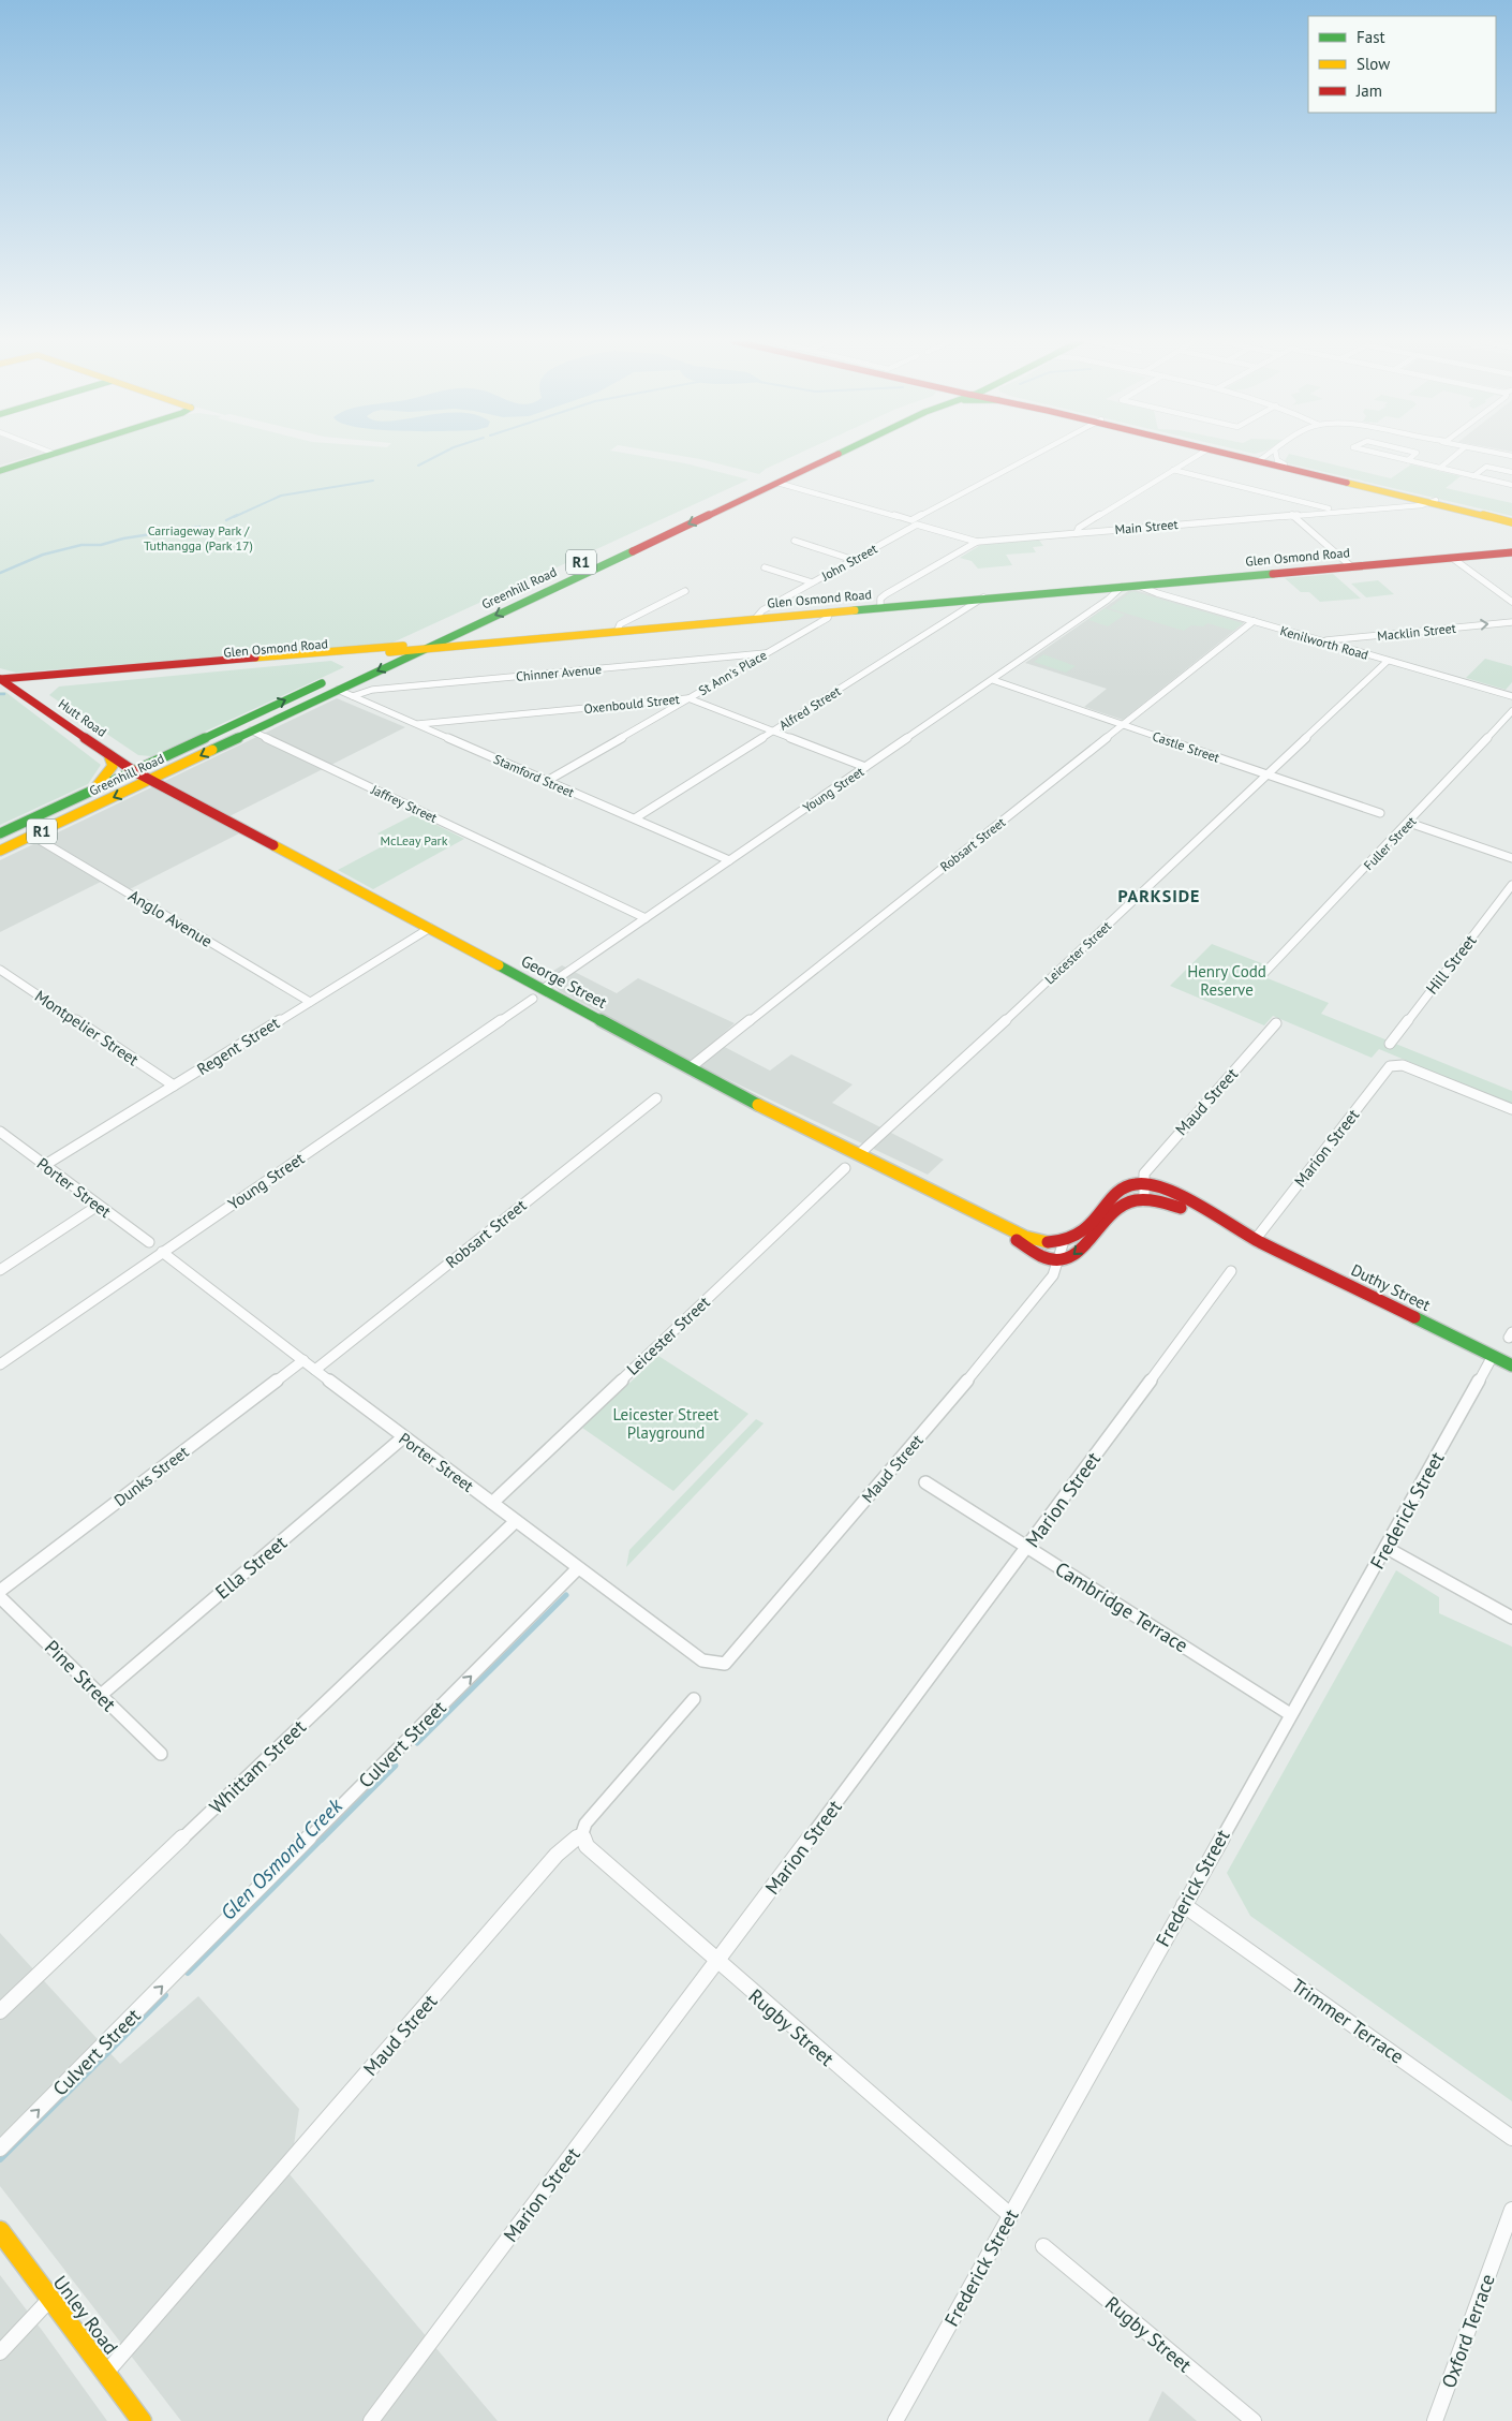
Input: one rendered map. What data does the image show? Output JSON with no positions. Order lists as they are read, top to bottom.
{
  "streets": {
    "main road": [
      "Glen Osmond Road",
      "R1",
      "Greenhill Road",
      "Hutt Road",
      "George Street",
      "Duthy Street",
      "Unley Road"
    ],
    "street": [
      "Main Street",
      "John Street",
      "Macklin Street",
      "Kenilworth Road",
      "Chinner Avenue",
      "St Ann's Place",
      "Oxenbould Street",
      "Alfred Street",
      "Castle Street",
      "Stamford Street",
      "Young Street",
      "Jaffrey Street",
      "Fuller Street",
      "Robsart Street",
      "Anglo Avenue",
      "Leicester Street",
      "Hill Street",
      "Montpelier Street",
      "Regent Street",
      "Maud Street",
      "Marion Street",
      "Porter Street",
      "Dunks Street",
      "Frederick Street",
      "Ella Street",
      "Cambridge Terrace",
      "Pine Street",
      "Culvert Street",
      "Whittam Street",
      "Trimmer Terrace",
      "Rugby Street",
      "Oxford Terrace"
    ]
  },
  "crossings": [
    ["Main Street", "Glen Osmond Road"],
    ["Glen Osmond Road", "John Street"],
    ["Glen Osmond Road", "Greenhill Road"],
    ["Glen Osmond Road", "Kenilworth Road"],
    ["Glen Osmond Road", "St Ann's Place"],
    ["Glen Osmond Road", "Alfred Street"],
    ["Glen Osmond Road", "Hutt Road"],
    ["Glen Osmond Road", "Young Street"],
    ["Greenhill Road", "Hutt Road"],
    ["Greenhill Road", "Stamford Street"],
    ["Greenhill Road", "Jaffrey Street"],
    ["Greenhill Road", "Anglo Avenue"],
    ["Greenhill Road", "George Street"],
    ["Macklin Street", "Kenilworth Road"],
    ["Kenilworth Road", "Robsart Street"],
    ["Kenilworth Road", "Leicester Street"],
    ["Chinner Avenue", "St Ann's Place"],
    ["Chinner Avenue", "Stamford Street"],
    ["St Ann's Place", "Oxenbould Street"],
    ["St Ann's Place", "Stamford Street"],
    ["Oxenbould Street", "Alfred Street"],
    ["Oxenbould Street", "Stamford Street"],
    ["Oxenbould Street", "Young Street"],
    ["Alfred Street", "Stamford Street"],
    ["Hutt Road", "George Street"],
    ["Castle Street", "Young Street"],
    ["Castle Street", "Robsart Street"],
    ["Castle Street", "Leicester Street"],
    ["Stamford Street", "Young Street"],
    ["Young Street", "Jaffrey Street"],
    ["Young Street", "George Street"],
    ["Young Street", "Porter Street"],
    ["Robsart Street", "George Street"],
    ["Robsart Street", "Porter Street"],
    ["Anglo Avenue", "Regent Street"],
    ["Leicester Street", "George Street"],
    ["Leicester Street", "Porter Street"],
    ["George Street", "Regent Street"],
    ["George Street", "Maud Street"],
    ["Montpelier Street", "Regent Street"],
    ["Regent Street", "Porter Street"],
    ["Maud Street", "Porter Street"],
    ["Maud Street", "Duthy Street"],
    ["Maud Street", "Rugby Street"],
    ["Maud Street", "Unley Road"],
    ["Marion Street", "Duthy Street"],
    ["Marion Street", "Cambridge Terrace"],
    ["Marion Street", "Rugby Street"],
    ["Porter Street", "Dunks Street"],
    ["Porter Street", "Ella Street"],
    ["Porter Street", "Culvert Street"],
    ["Porter Street", "Whittam Street"],
    ["Duthy Street", "Frederick Street"],
    ["Frederick Street", "Cambridge Terrace"],
    ["Frederick Street", "Trimmer Terrace"],
    ["Frederick Street", "Rugby Street"],
    ["Ella Street", "Pine Street"]
  ],
  "one_way": ["Macklin Street", "Culvert Street"],
  "districts": ["PARKSIDE"],
  "water": ["Glen Osmond Creek"],
  "parks": [
    "Carriageway Park / Tuthangga (Park 17)",
    "McLeay Park",
    "Henry Codd Reserve",
    "Leicester Street Playground"
  ],
  "legend": ["Fast", "Slow", "Jam"]
}
